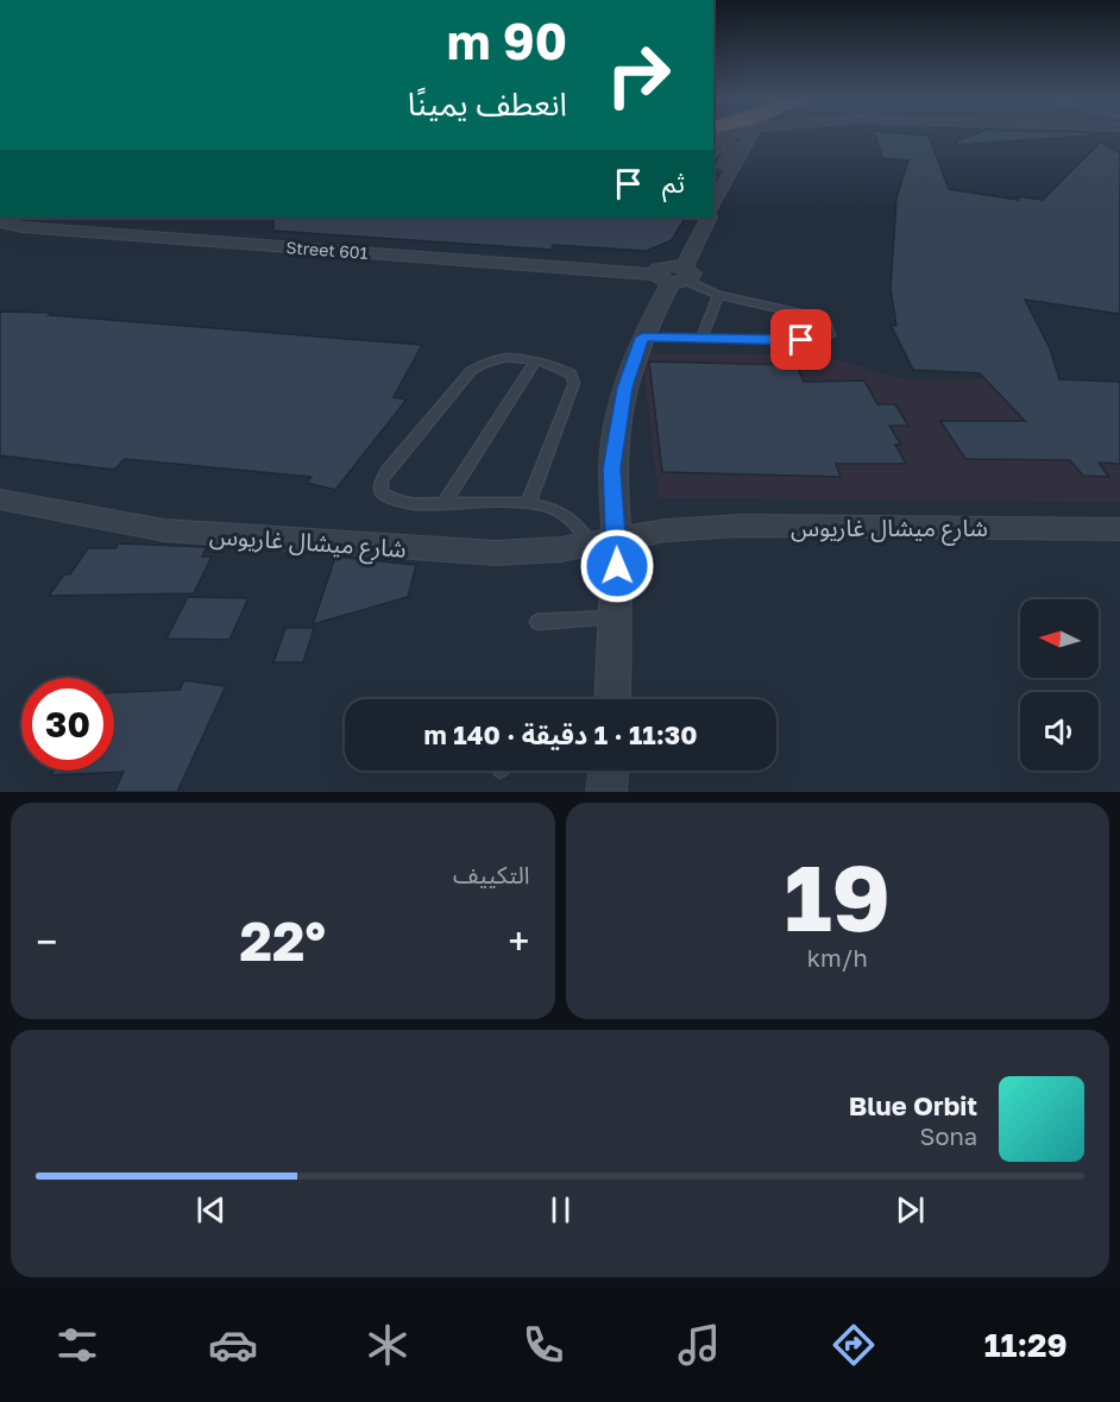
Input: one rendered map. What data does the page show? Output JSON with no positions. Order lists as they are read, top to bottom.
{
  "streets": {
    "street": ["Street 601", "شارع ميشال غاريوس"]
  },
  "north": "left",
  "page": {
    "turn": ["90 m", "انعطف يمينًا"],
    "then": "ثم",
    "limit": "30",
    "trip": "11:30 · 1 دقيقة · 140 m",
    "tile": [
      ["19", "km/h"],
      "التكييف"
    ],
    "heat": ["−", "22°", "+"],
    "song": ["Blue Orbit", "Sona"],
    "tabs": "11:29"
  }
}
